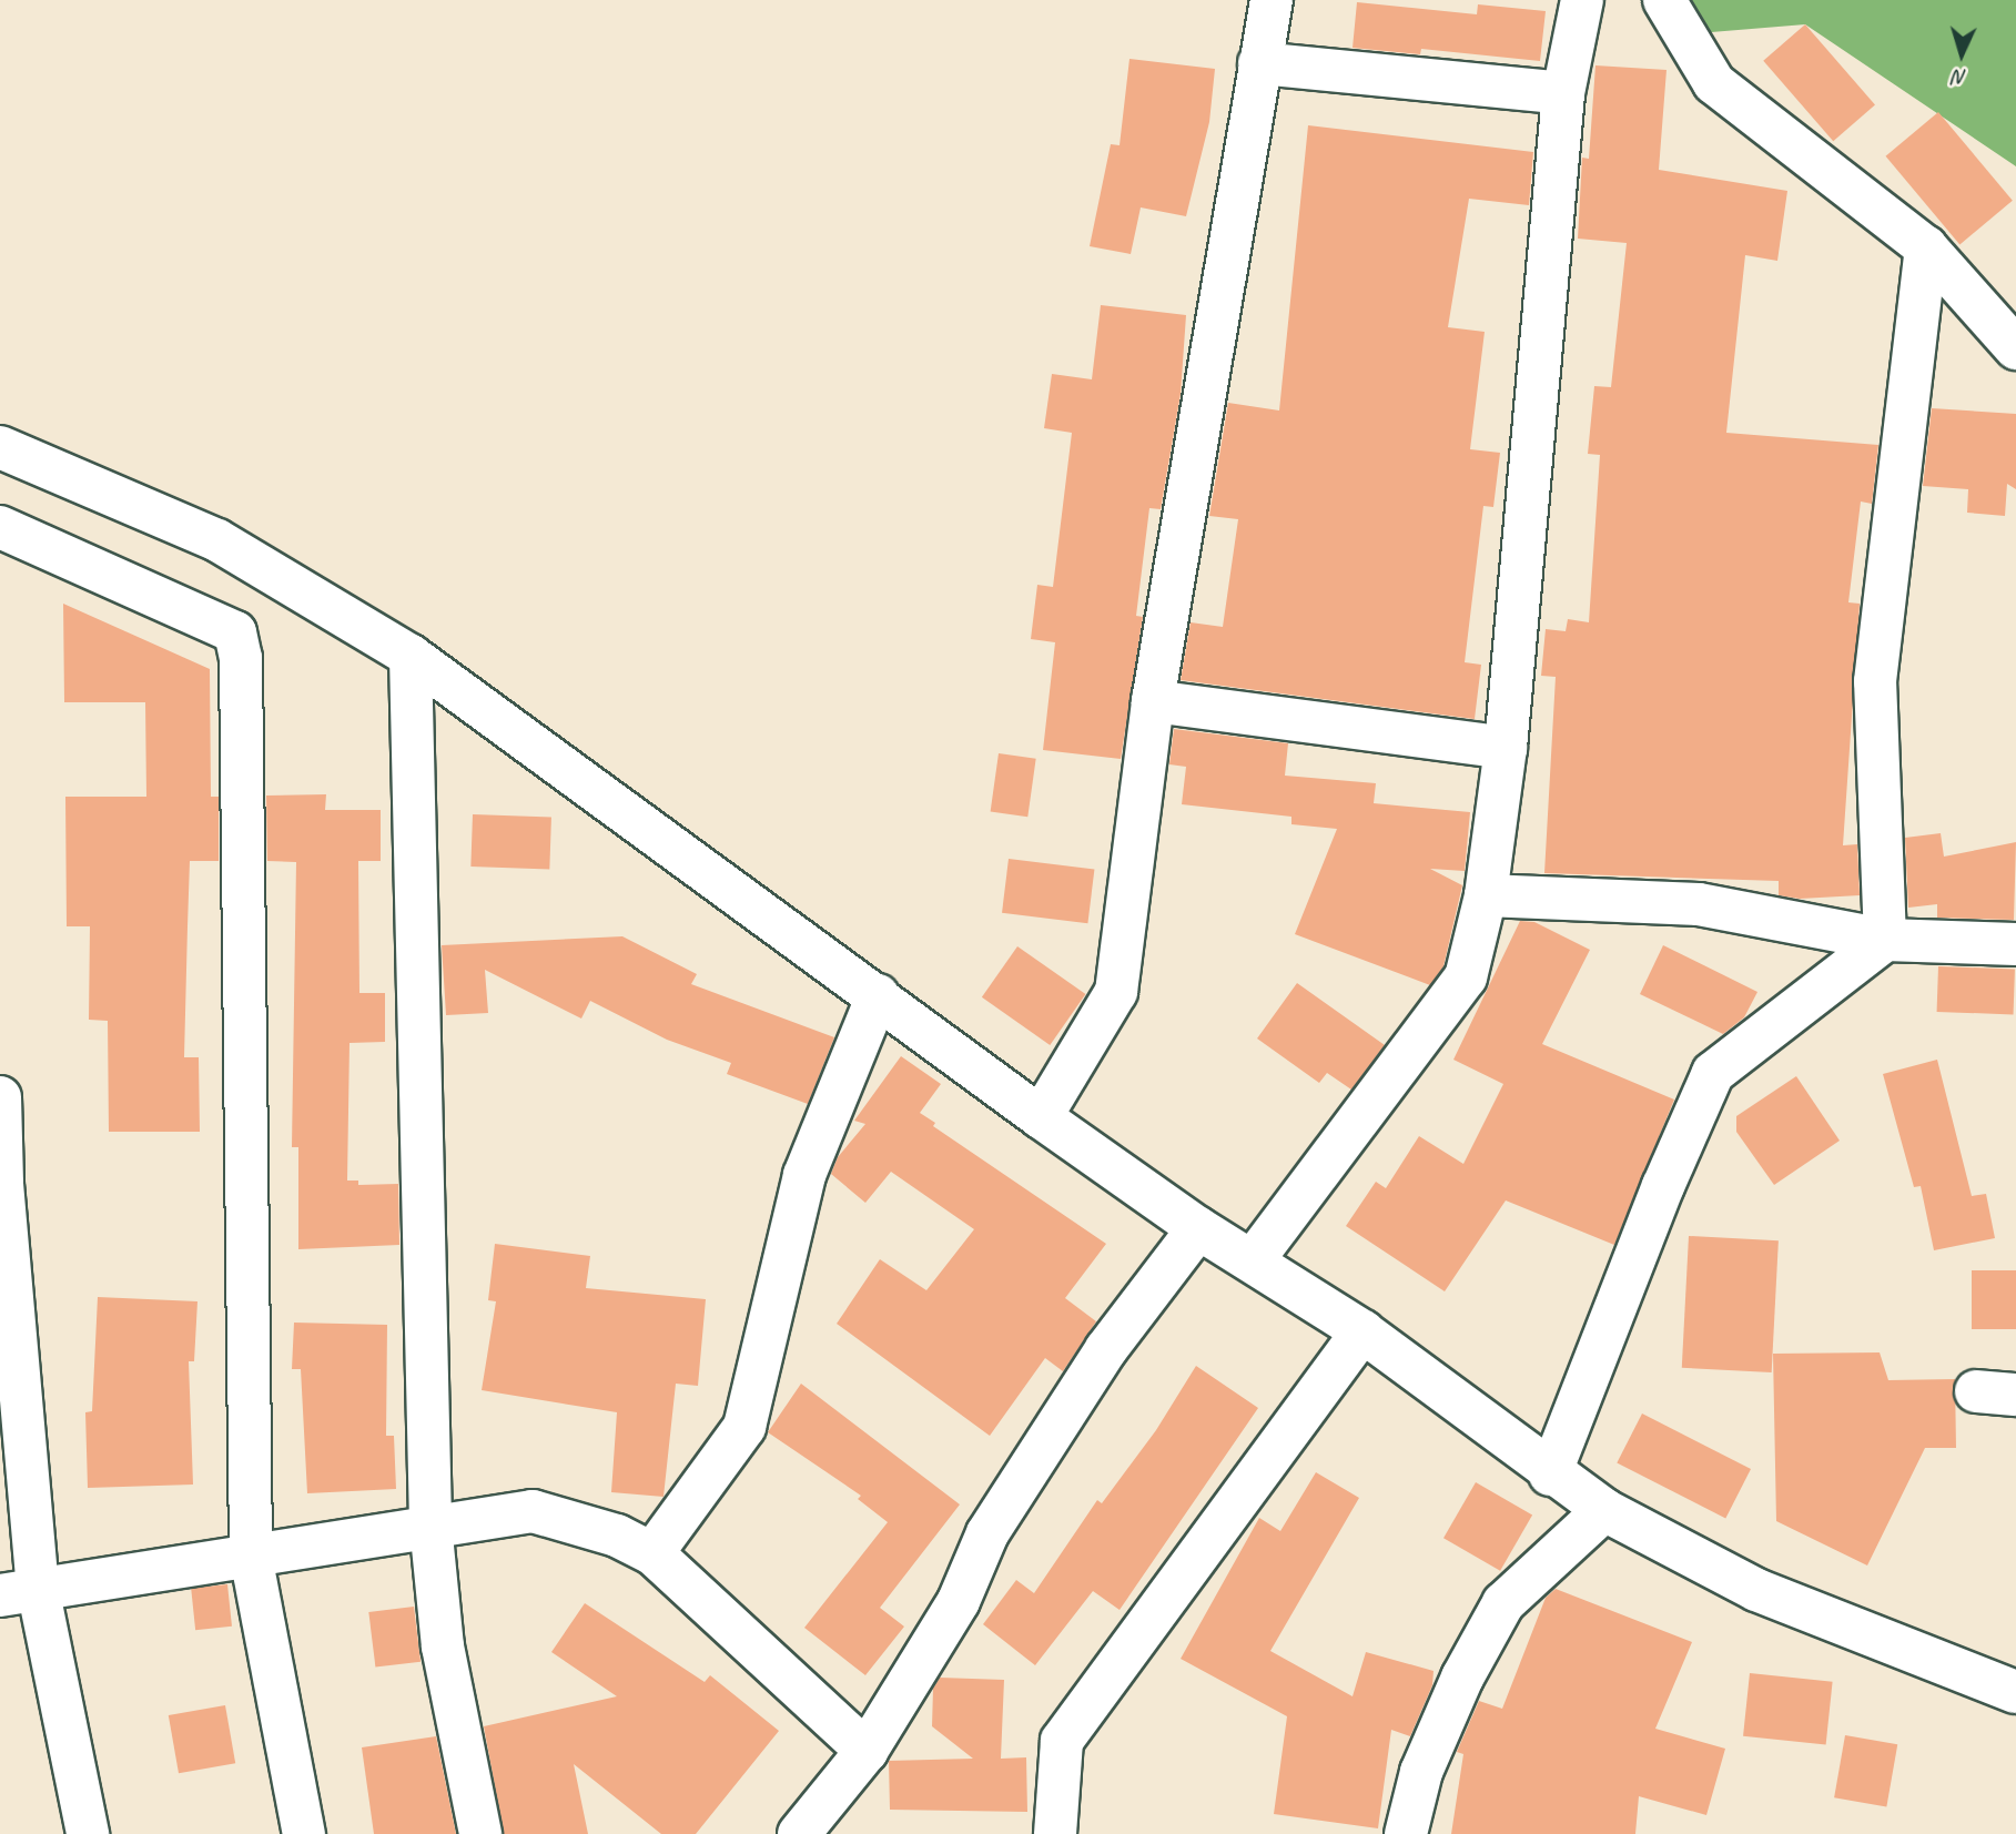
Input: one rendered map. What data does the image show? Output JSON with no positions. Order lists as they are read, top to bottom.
{
  "north": "bottom"
}
